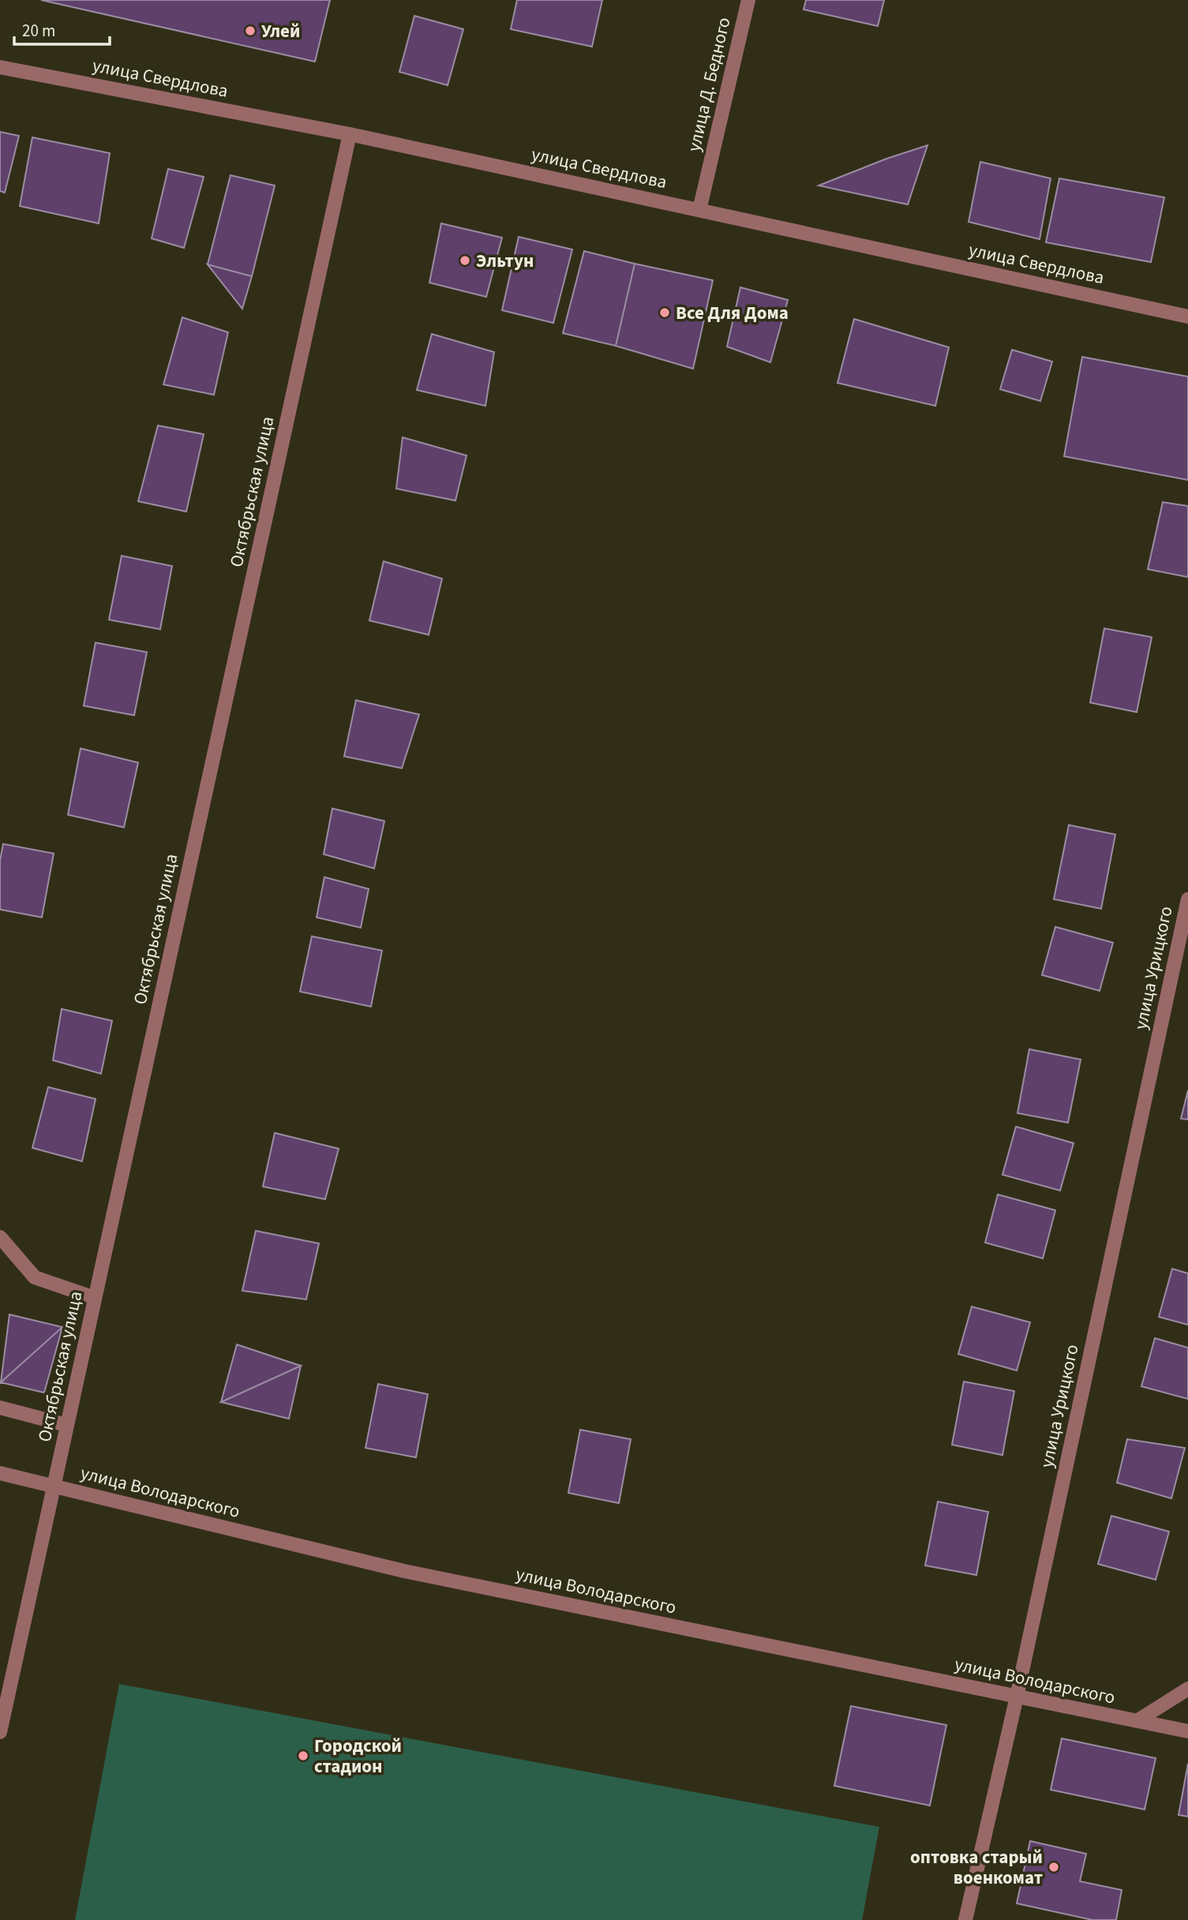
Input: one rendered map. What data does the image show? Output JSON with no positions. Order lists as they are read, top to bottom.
{
  "streets": {
    "street": [
      "улица Свердлова",
      "улица Д. Бедного",
      "Октябрьская улица",
      "улица Урицкого",
      "улица Володарского"
    ]
  },
  "crossings": [
    ["улица Свердлова", "улица Д. Бедного"],
    ["улица Свердлова", "Октябрьская улица"],
    ["Октябрьская улица", "улица Володарского"],
    ["улица Урицкого", "улица Володарского"]
  ],
  "places": [
    "Улей",
    "Эльтун",
    "Все Для Дома",
    "Городской стадион",
    "оптовка старый военкомат"
  ],
  "scale_bar": "20 m"
}
